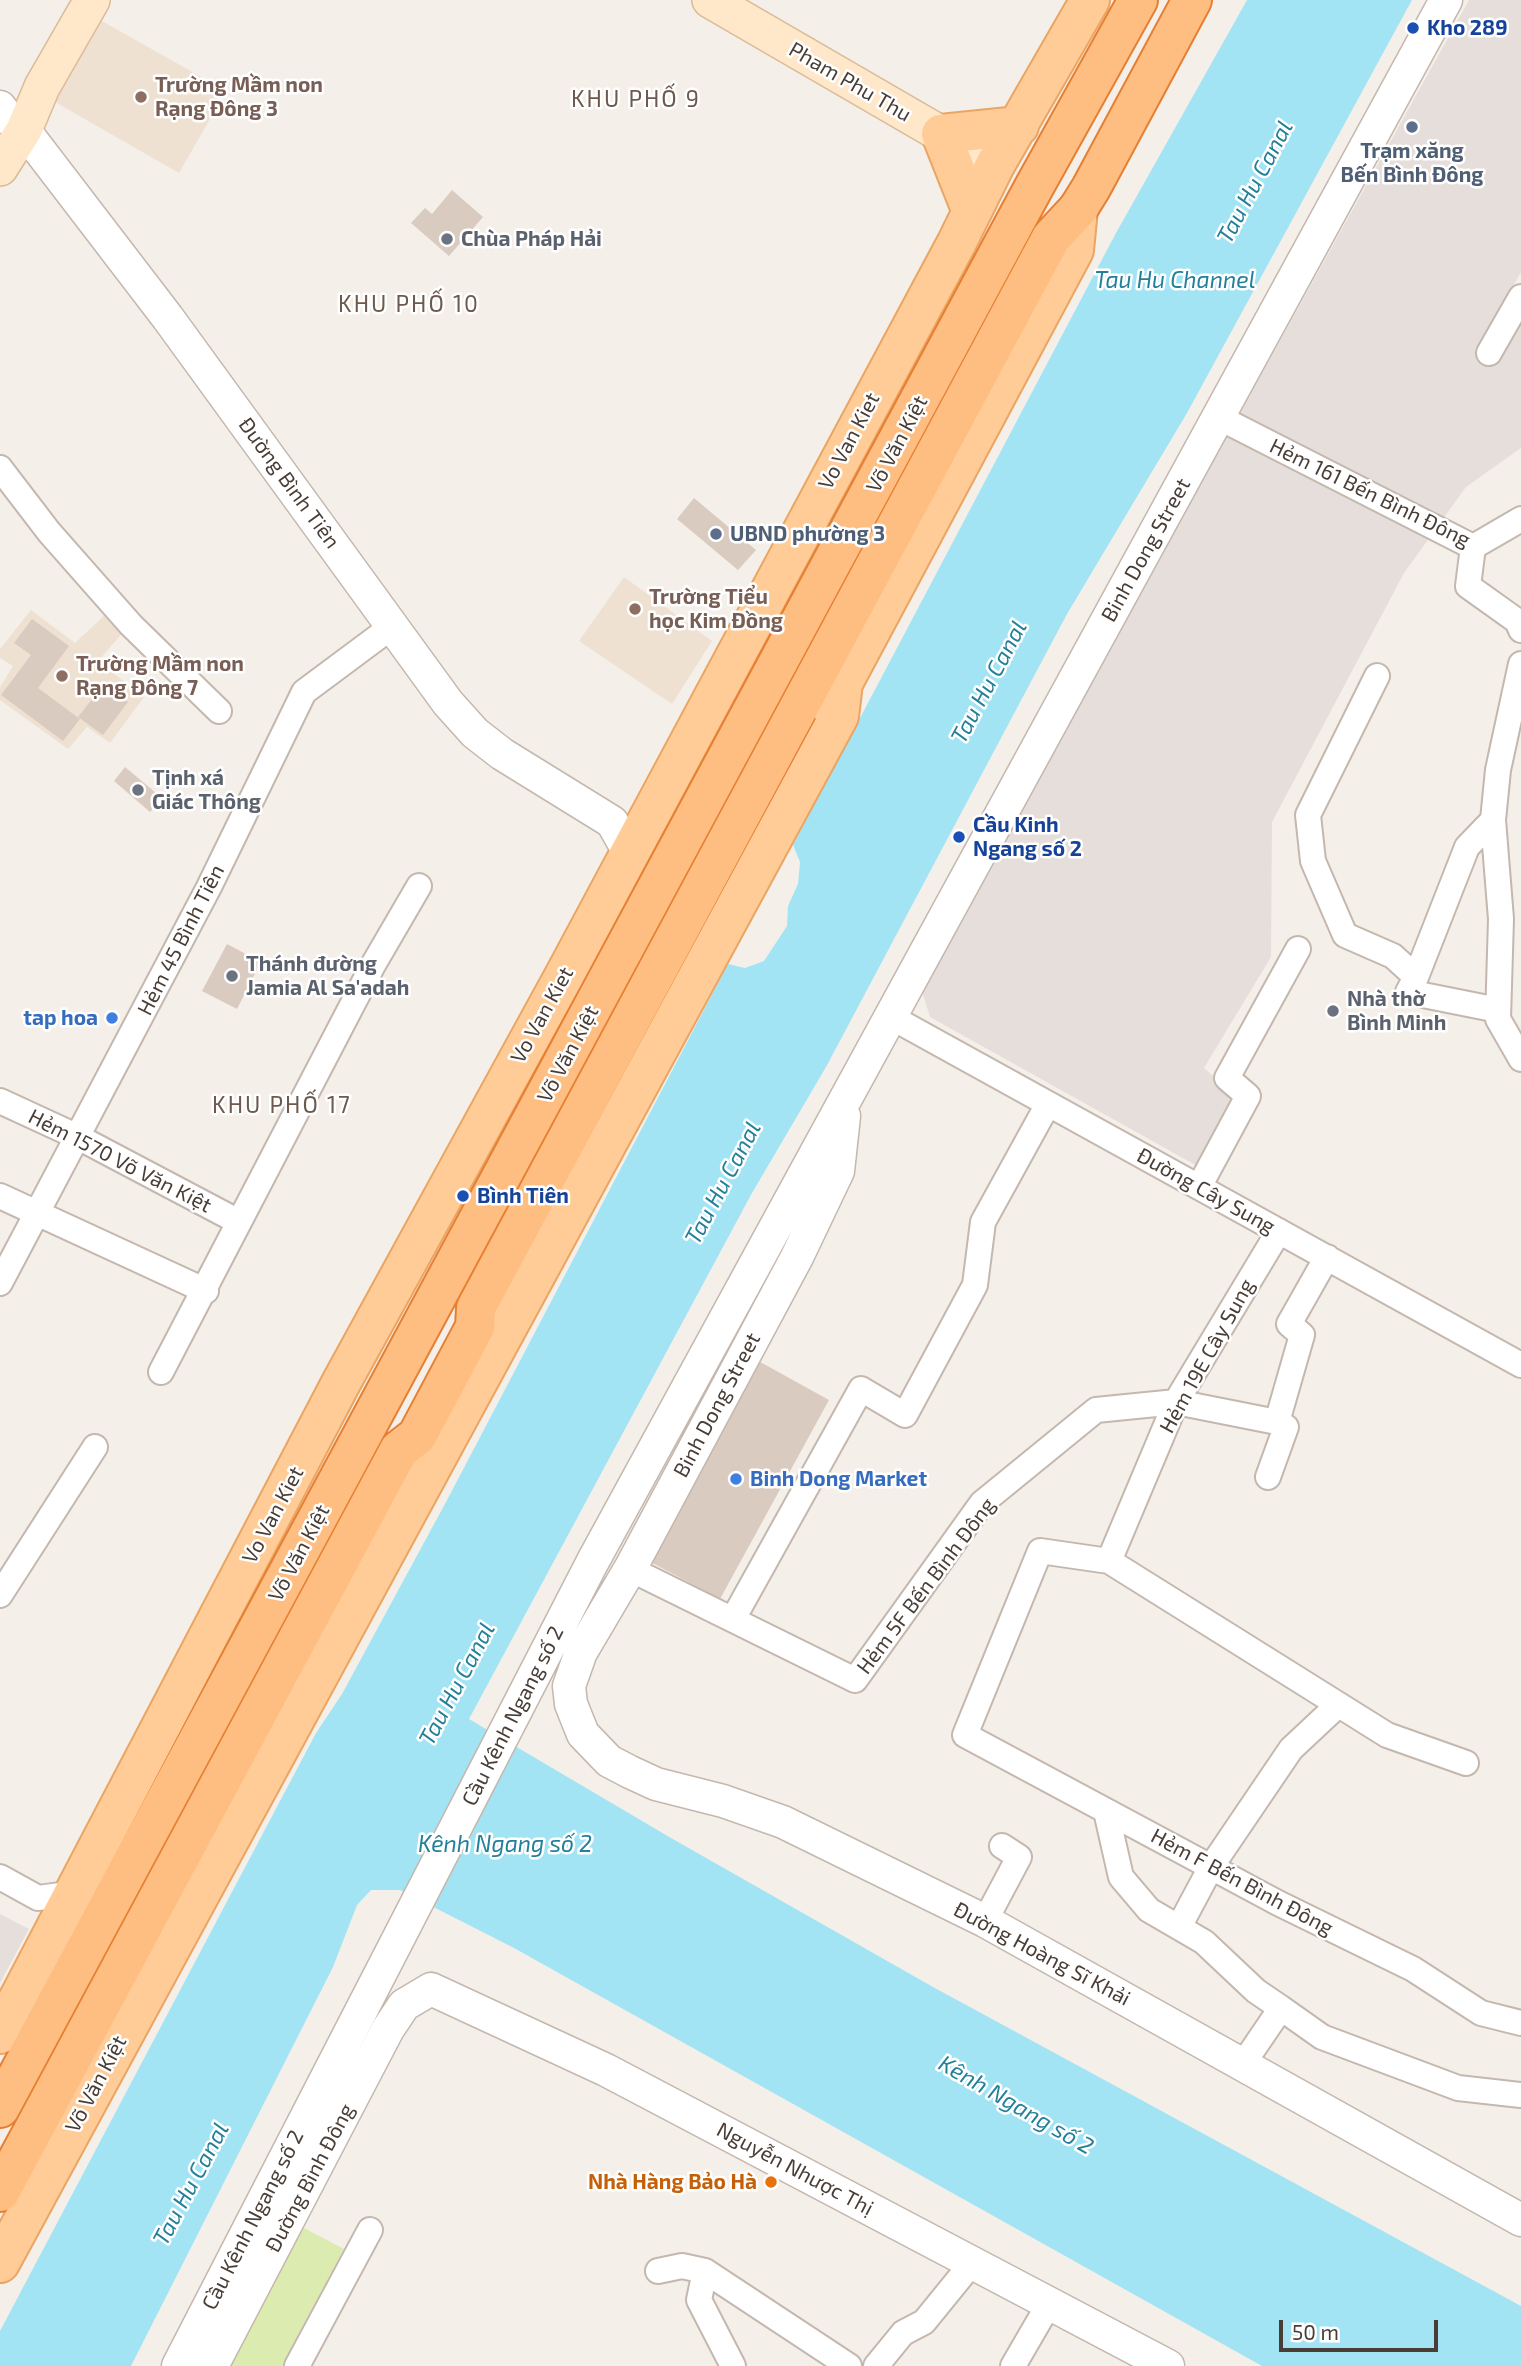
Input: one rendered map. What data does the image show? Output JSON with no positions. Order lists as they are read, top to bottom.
{
  "streets": {
    "highway": ["Võ Văn Kiệt"],
    "main road": ["Pham Phu Thu", "Vo Van Kiet"],
    "street": [
      "Đường Bình Tiên",
      "Hẻm 161 Bến Bình Đông",
      "Binh Dong Street",
      "Hẻm 45 Bình Tiên",
      "Hẻm 1570 Võ Văn Kiệt",
      "Đường Cây Sung",
      "Hẻm 19E Cây Sung",
      "Hẻm 5F Bến Bình Đông",
      "Cầu Kênh Ngang số 2",
      "Hẻm F Bến Bình Đông",
      "Đường Hoàng Sĩ Khải",
      "Nguyễn Nhược Thị",
      "Đường Bình Đông"
    ]
  },
  "crossings": [
    ["Pham Phu Thu", "Vo Van Kiet"],
    ["Vo Van Kiet", "Đường Bình Tiên"],
    ["Đường Bình Tiên", "Hẻm 45 Bình Tiên"],
    ["Hẻm 161 Bến Bình Đông", "Binh Dong Street"],
    ["Binh Dong Street", "Đường Cây Sung"],
    ["Binh Dong Street", "Cầu Kênh Ngang số 2"],
    ["Binh Dong Street", "Đường Hoàng Sĩ Khải"],
    ["Hẻm 45 Bình Tiên", "Hẻm 1570 Võ Văn Kiệt"],
    ["Đường Cây Sung", "Hẻm 19E Cây Sung"],
    ["Hẻm 19E Cây Sung", "Hẻm 5F Bến Bình Đông"],
    ["Hẻm 19E Cây Sung", "Hẻm F Bến Bình Đông"],
    ["Nguyễn Nhược Thị", "Đường Bình Đông"]
  ],
  "districts": ["KHU PHỐ 9", "KHU PHỐ 10", "KHU PHỐ 17"],
  "water": ["Tau Hu Canal", "Tau Hu Channel", "Kênh Ngang số 2"],
  "places": [
    "Kho 289",
    "Trường Mầm non Rạng Đông 3",
    "Trạm xăng Bến Bình Đông",
    "Chùa Pháp Hải",
    "UBND phường 3",
    "Trường Tiểu học Kim Đồng",
    "Trường Mầm non Rạng Đông 7",
    "Tịnh xá Giác Thông",
    "Cầu Kinh Ngang số 2",
    "Thánh đường Jamia Al Sa'adah",
    "Nhà thờ Bình Minh",
    "tap hoa",
    "Bình Tiên",
    "Binh Dong Market",
    "Nhà Hàng Bảo Hà"
  ],
  "scale_bar": "50 m"
}
